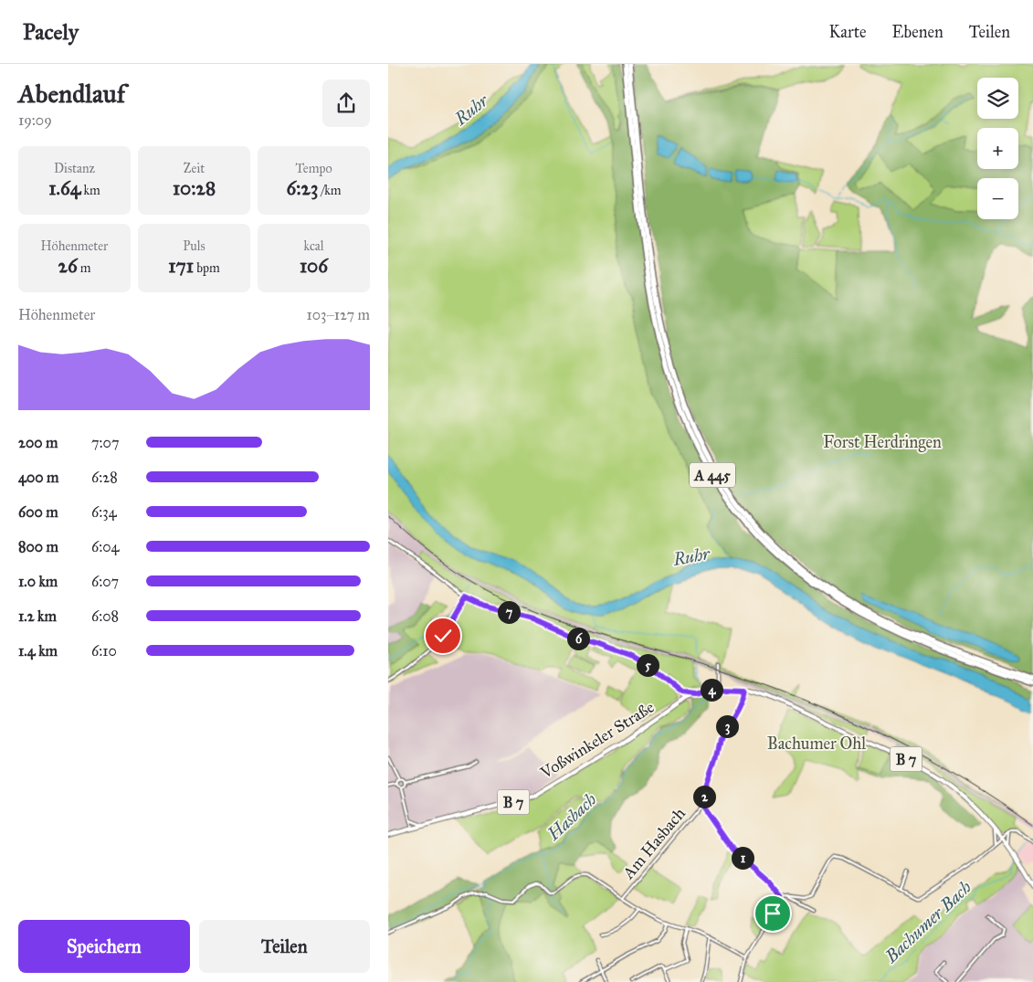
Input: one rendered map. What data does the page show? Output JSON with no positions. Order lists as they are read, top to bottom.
{
  "streets": {
    "highway": ["A 445"],
    "main road": ["Voßwinkeler Straße", "B 7"],
    "street": ["Am Hasbach"]
  },
  "crossings": [
    ["Voßwinkeler Straße", "B 7"],
    ["B 7", "Am Hasbach"]
  ],
  "water": ["Ruhr", "Hasbach", "Bachumer Bach"],
  "parks": ["Forst Herdringen", "Bachumer Ohl"],
  "page": {
    "header": "Pacely",
    "nav": ["Karte", "Ebenen", "Teilen"],
    "heading": ["Abendlauf", "19:09"],
    "map_buttons": ["+", "−"],
    "stats": [
      ["Distanz", "1.64 km"],
      ["Zeit", "10:28"],
      ["Tempo", "6:23 /km"],
      ["Höhenmeter", "26 m"],
      ["Puls", "171 bpm"],
      ["kcal", "106"]
    ],
    "chart": ["Höhenmeter", "103–127 m"],
    "list": [
      {
        "name": "200 m",
        "note": "7:07"
      },
      {
        "name": "400 m",
        "note": "6:28"
      },
      {
        "name": "600 m",
        "note": "6:34"
      },
      {
        "name": "800 m",
        "note": "6:04"
      },
      {
        "name": "1.0 km",
        "note": "6:07"
      },
      {
        "name": "1.2 km",
        "note": "6:08"
      },
      {
        "name": "1.4 km",
        "note": "6:10"
      }
    ],
    "pins": [
      "7",
      "6",
      "5",
      "4",
      "3",
      "2",
      "1"
    ],
    "buttons": ["Speichern", "Teilen"]
  }
}
